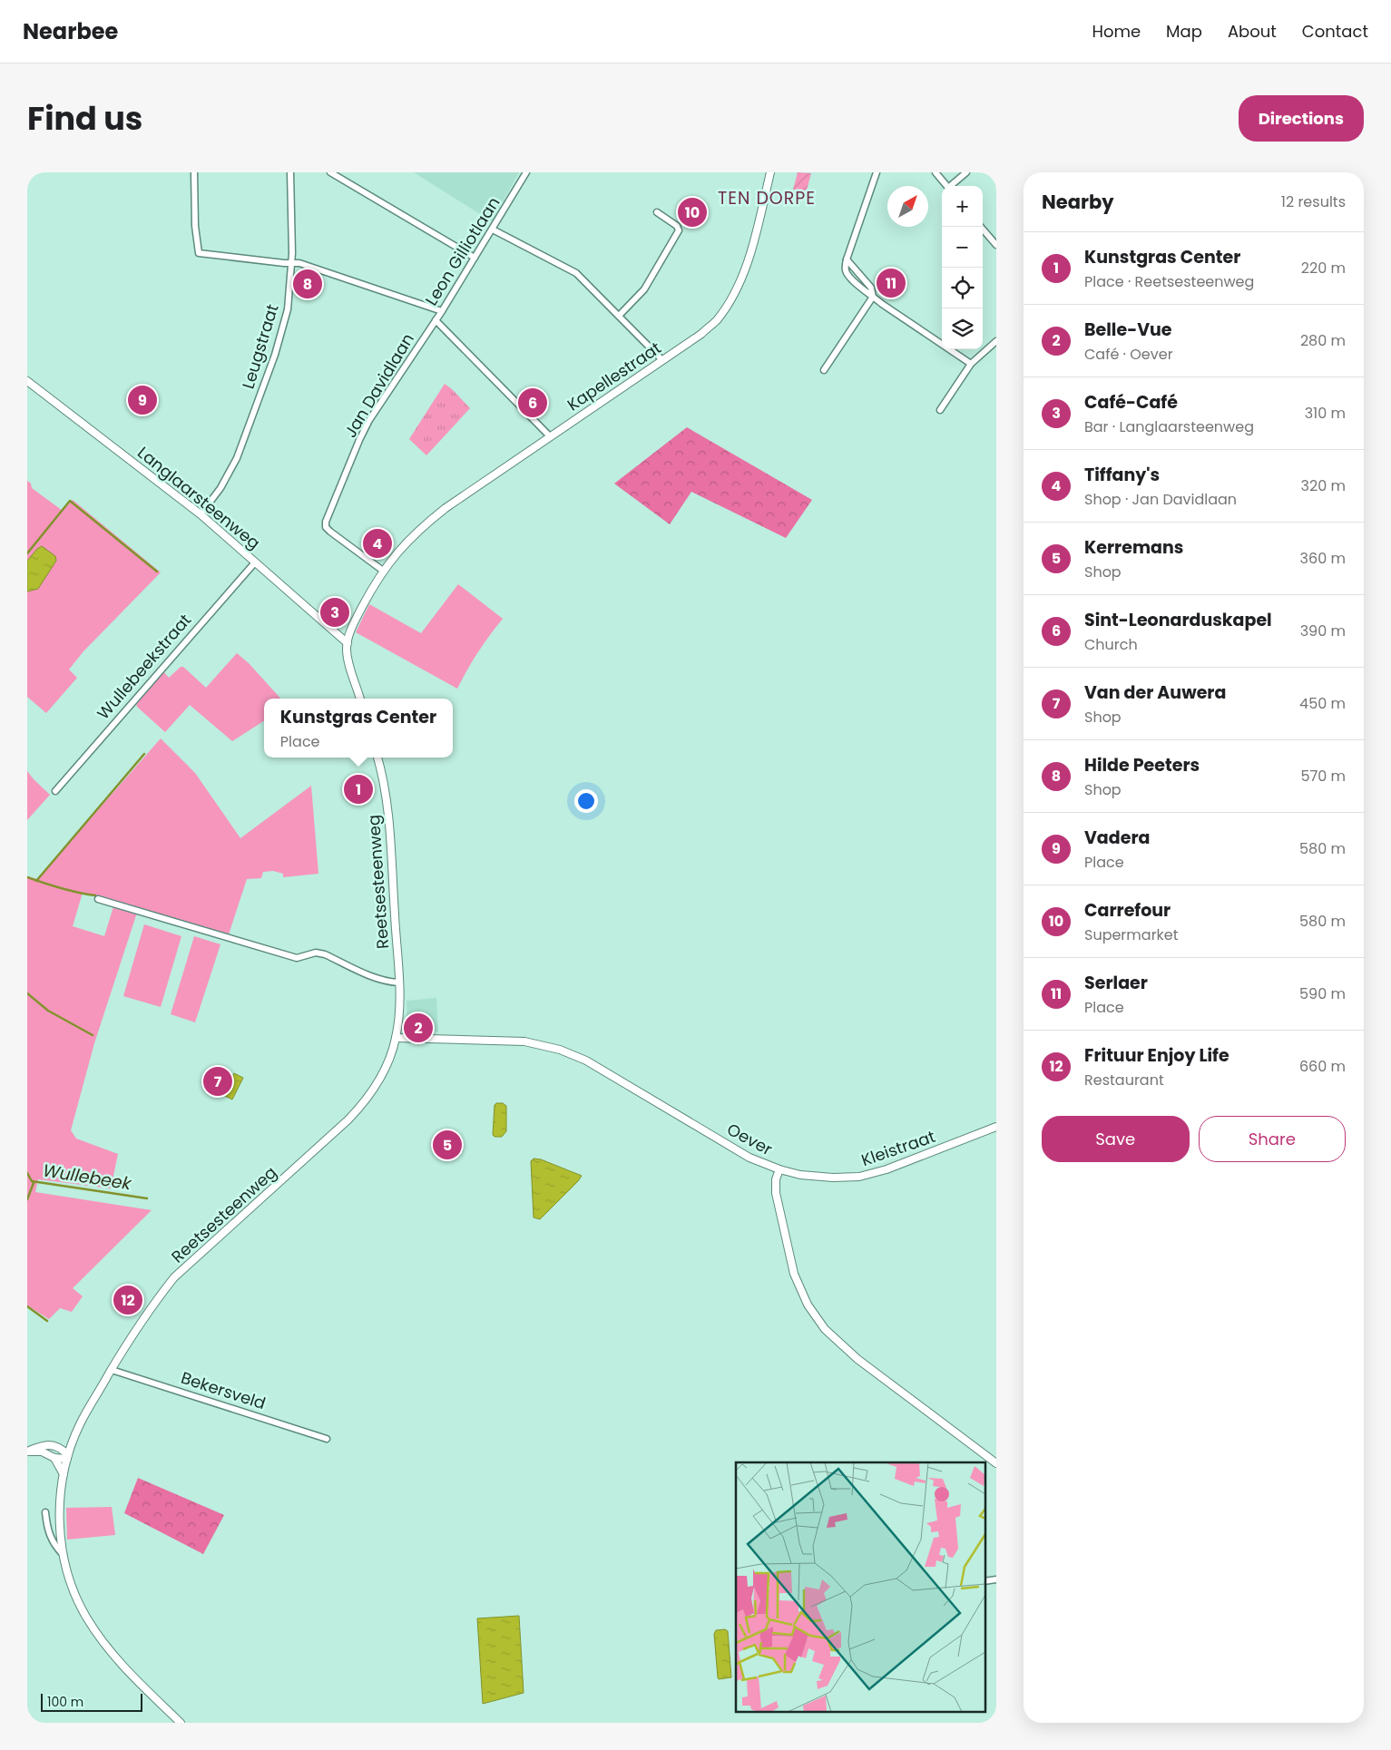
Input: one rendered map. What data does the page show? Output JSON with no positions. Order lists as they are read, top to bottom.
{
  "streets": {
    "street": [
      "Leon Gilliotlaan",
      "Leugstraat",
      "Kapellestraat",
      "Jan Davidlaan",
      "Langlaarsteenweg",
      "Wullebeekstraat",
      "Reetsesteenweg",
      "Oever",
      "Kleistraat",
      "Bekersveld"
    ]
  },
  "crossings": [
    ["Leon Gilliotlaan", "Jan Davidlaan"],
    ["Leugstraat", "Langlaarsteenweg"],
    ["Kapellestraat", "Jan Davidlaan"],
    ["Kapellestraat", "Langlaarsteenweg"],
    ["Langlaarsteenweg", "Wullebeekstraat"],
    ["Reetsesteenweg", "Oever"],
    ["Reetsesteenweg", "Bekersveld"],
    ["Oever", "Kleistraat"]
  ],
  "districts": ["TEN DORPE"],
  "water": ["Wullebeek"],
  "scale_bar": "100 m",
  "north": "top right",
  "page": {
    "header": "Nearbee",
    "nav": [
      "Home",
      "Map",
      "About",
      "Contact"
    ],
    "title": "Find us",
    "buttons": [
      "Directions",
      ["Save", "Share"]
    ],
    "heading": ["Nearby", "12 results"],
    "map_buttons": ["+", "−"],
    "pins": [
      "10",
      "11",
      "8",
      "9",
      "6",
      "4",
      "3",
      "1",
      "2",
      "7",
      "5",
      "12"
    ],
    "list": [
      {
        "mark": "1",
        "name": "Kunstgras Center",
        "note": "Place · Reetsesteenweg",
        "value": "220 m"
      },
      {
        "mark": "2",
        "name": "Belle-Vue",
        "note": "Café · Oever",
        "value": "280 m"
      },
      {
        "mark": "3",
        "name": "Café-Café",
        "note": "Bar · Langlaarsteenweg",
        "value": "310 m"
      },
      {
        "mark": "4",
        "name": "Tiffany's",
        "note": "Shop · Jan Davidlaan",
        "value": "320 m"
      },
      {
        "mark": "5",
        "name": "Kerremans",
        "note": "Shop",
        "value": "360 m"
      },
      {
        "mark": "6",
        "name": "Sint-Leonarduskapel",
        "note": "Church",
        "value": "390 m"
      },
      {
        "mark": "7",
        "name": "Van der Auwera",
        "note": "Shop",
        "value": "450 m"
      },
      {
        "mark": "8",
        "name": "Hilde Peeters",
        "note": "Shop",
        "value": "570 m"
      },
      {
        "mark": "9",
        "name": "Vadera",
        "note": "Place",
        "value": "580 m"
      },
      {
        "mark": "10",
        "name": "Carrefour",
        "note": "Supermarket",
        "value": "580 m"
      },
      {
        "mark": "11",
        "name": "Serlaer",
        "note": "Place",
        "value": "590 m"
      },
      {
        "mark": "12",
        "name": "Frituur Enjoy Life",
        "note": "Restaurant",
        "value": "660 m"
      }
    ],
    "popup": ["Kunstgras Center", "Place"],
    "scale": "100 m"
  }
}
